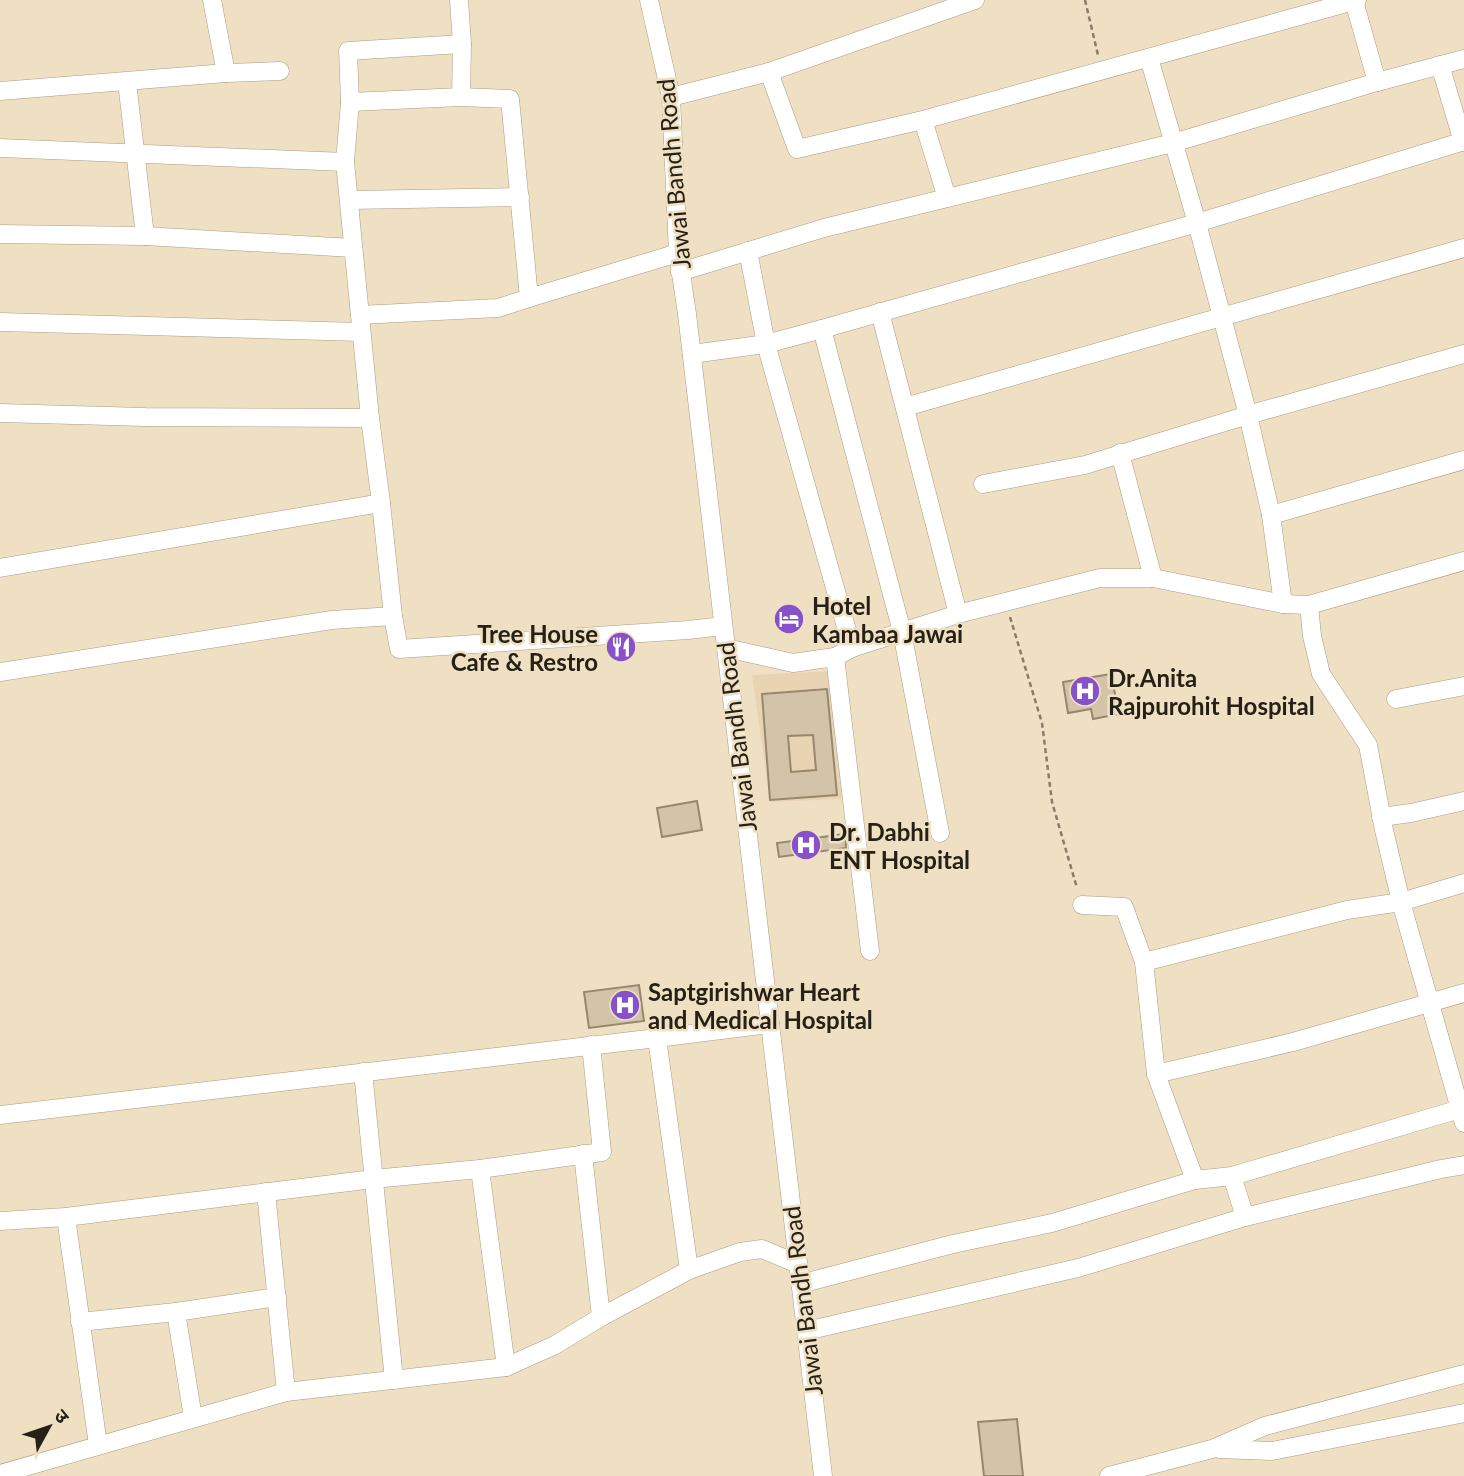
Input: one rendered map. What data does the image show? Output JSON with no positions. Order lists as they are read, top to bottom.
{
  "streets": {
    "street": ["Jawai Bandh Road"]
  },
  "places": {
    "hotel": ["Hotel Kambaa Jawai"],
    "restaurant": ["Tree House Cafe & Restro"],
    "hospital": ["Dr.Anita Rajpurohit Hospital", "Dr. Dabhi ENT Hospital", "Saptgirishwar Heart and Medical Hospital"]
  },
  "north": "top right"
}
